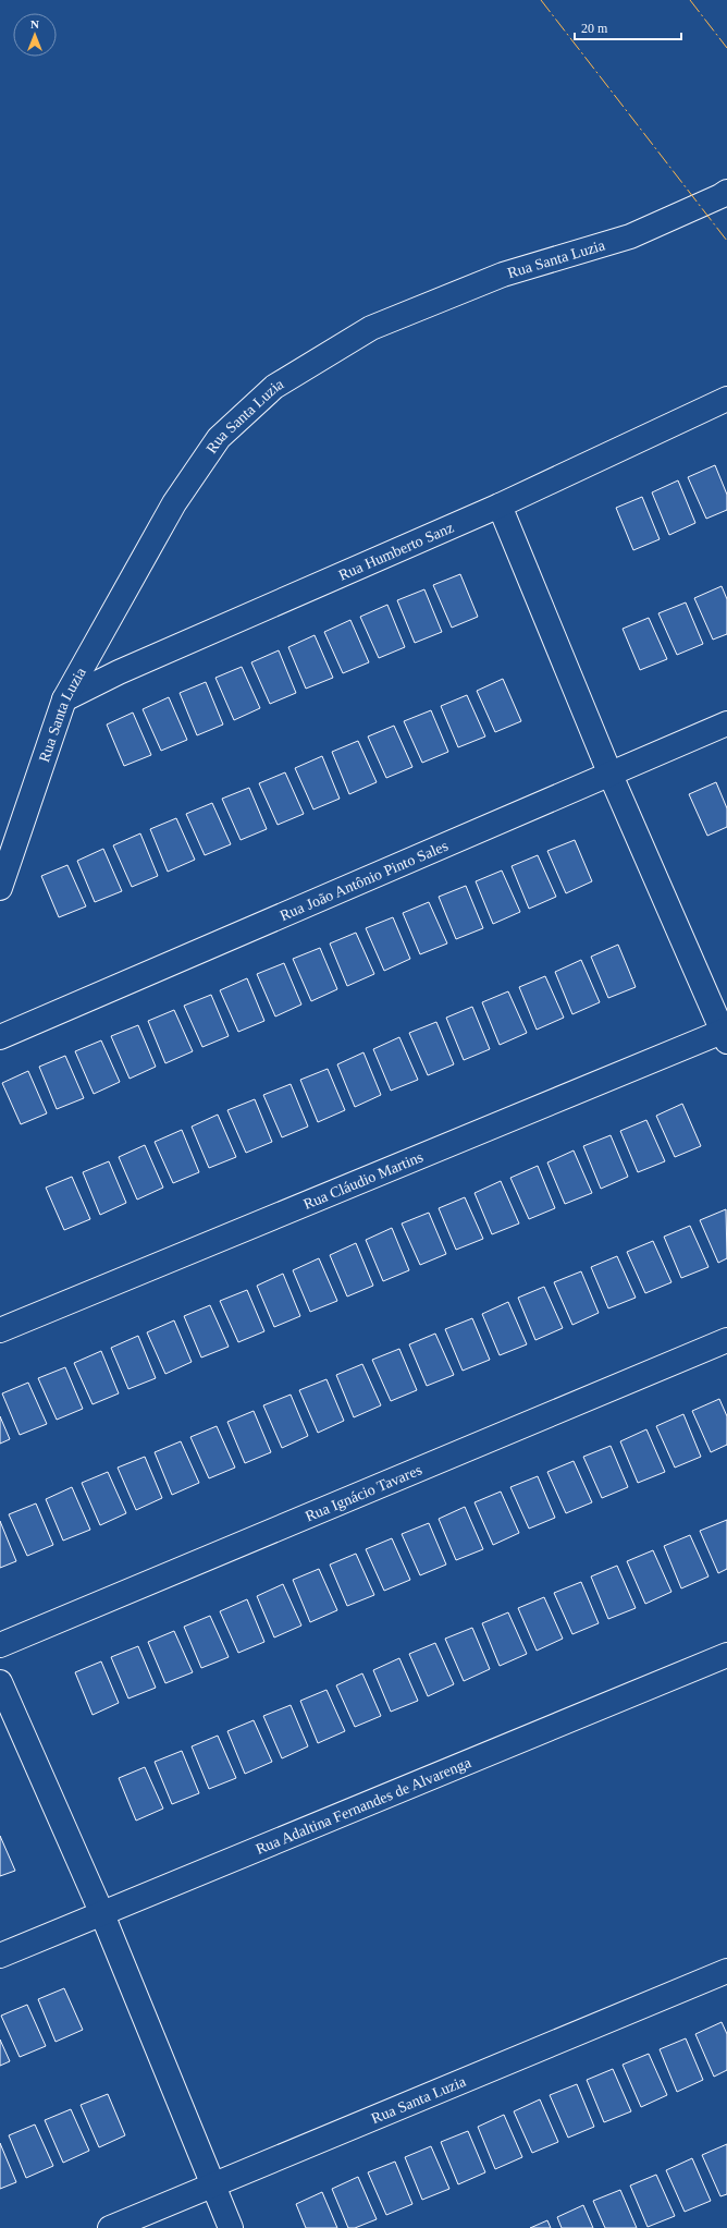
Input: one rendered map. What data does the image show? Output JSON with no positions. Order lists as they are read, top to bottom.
{
  "streets": {
    "street": [
      "Rua Santa Luzia",
      "Rua Humberto Sanz",
      "Rua João Antônio Pinto Sales",
      "Rua Cláudio Martins",
      "Rua Ignácio Tavares",
      "Rua Adaltina Fernandes de Alvarenga"
    ]
  },
  "crossings": [
    ["Rua Santa Luzia", "Rua Humberto Sanz"]
  ],
  "scale_bar": "20 m",
  "north": "top"
}
